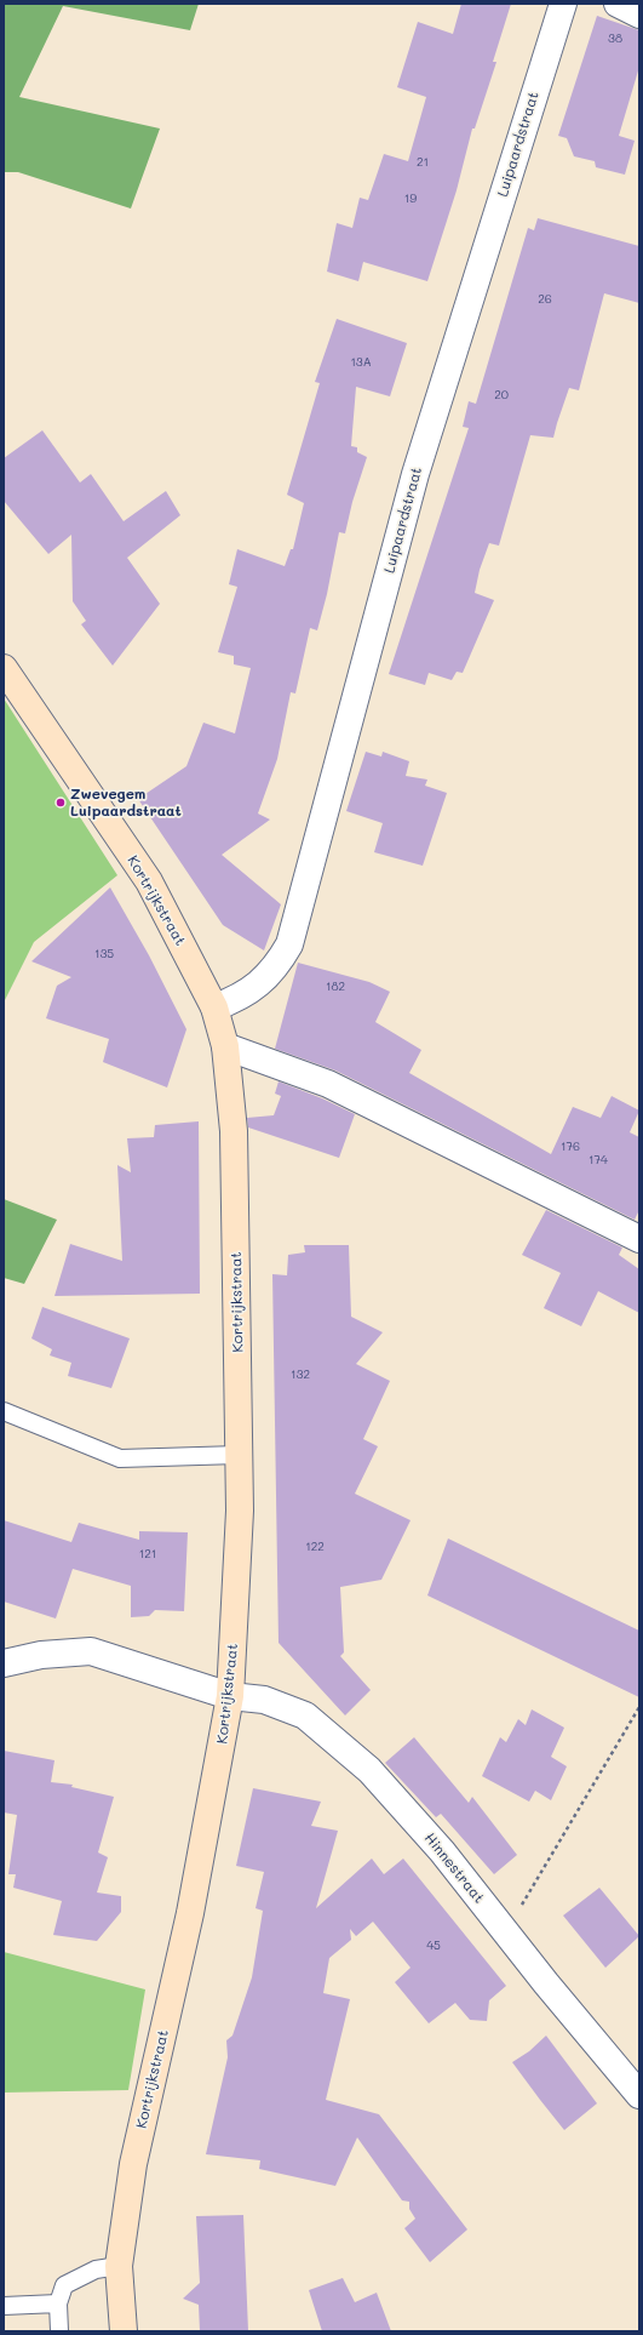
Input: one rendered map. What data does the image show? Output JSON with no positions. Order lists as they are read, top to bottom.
{
  "streets": {
    "main road": ["Kortrijkstraat"],
    "street": ["Luipaardstraat", "Hinnestraat"]
  },
  "crossings": [
    ["Luipaardstraat", "Kortrijkstraat"],
    ["Kortrijkstraat", "Hinnestraat"]
  ],
  "places": ["Zwevegem Luipaardstraat"],
  "house_numbers": [
    "38",
    "21",
    "19",
    "26",
    "13A",
    "20",
    "135",
    "182",
    "176",
    "174",
    "132",
    "122",
    "121",
    "45"
  ]
}
